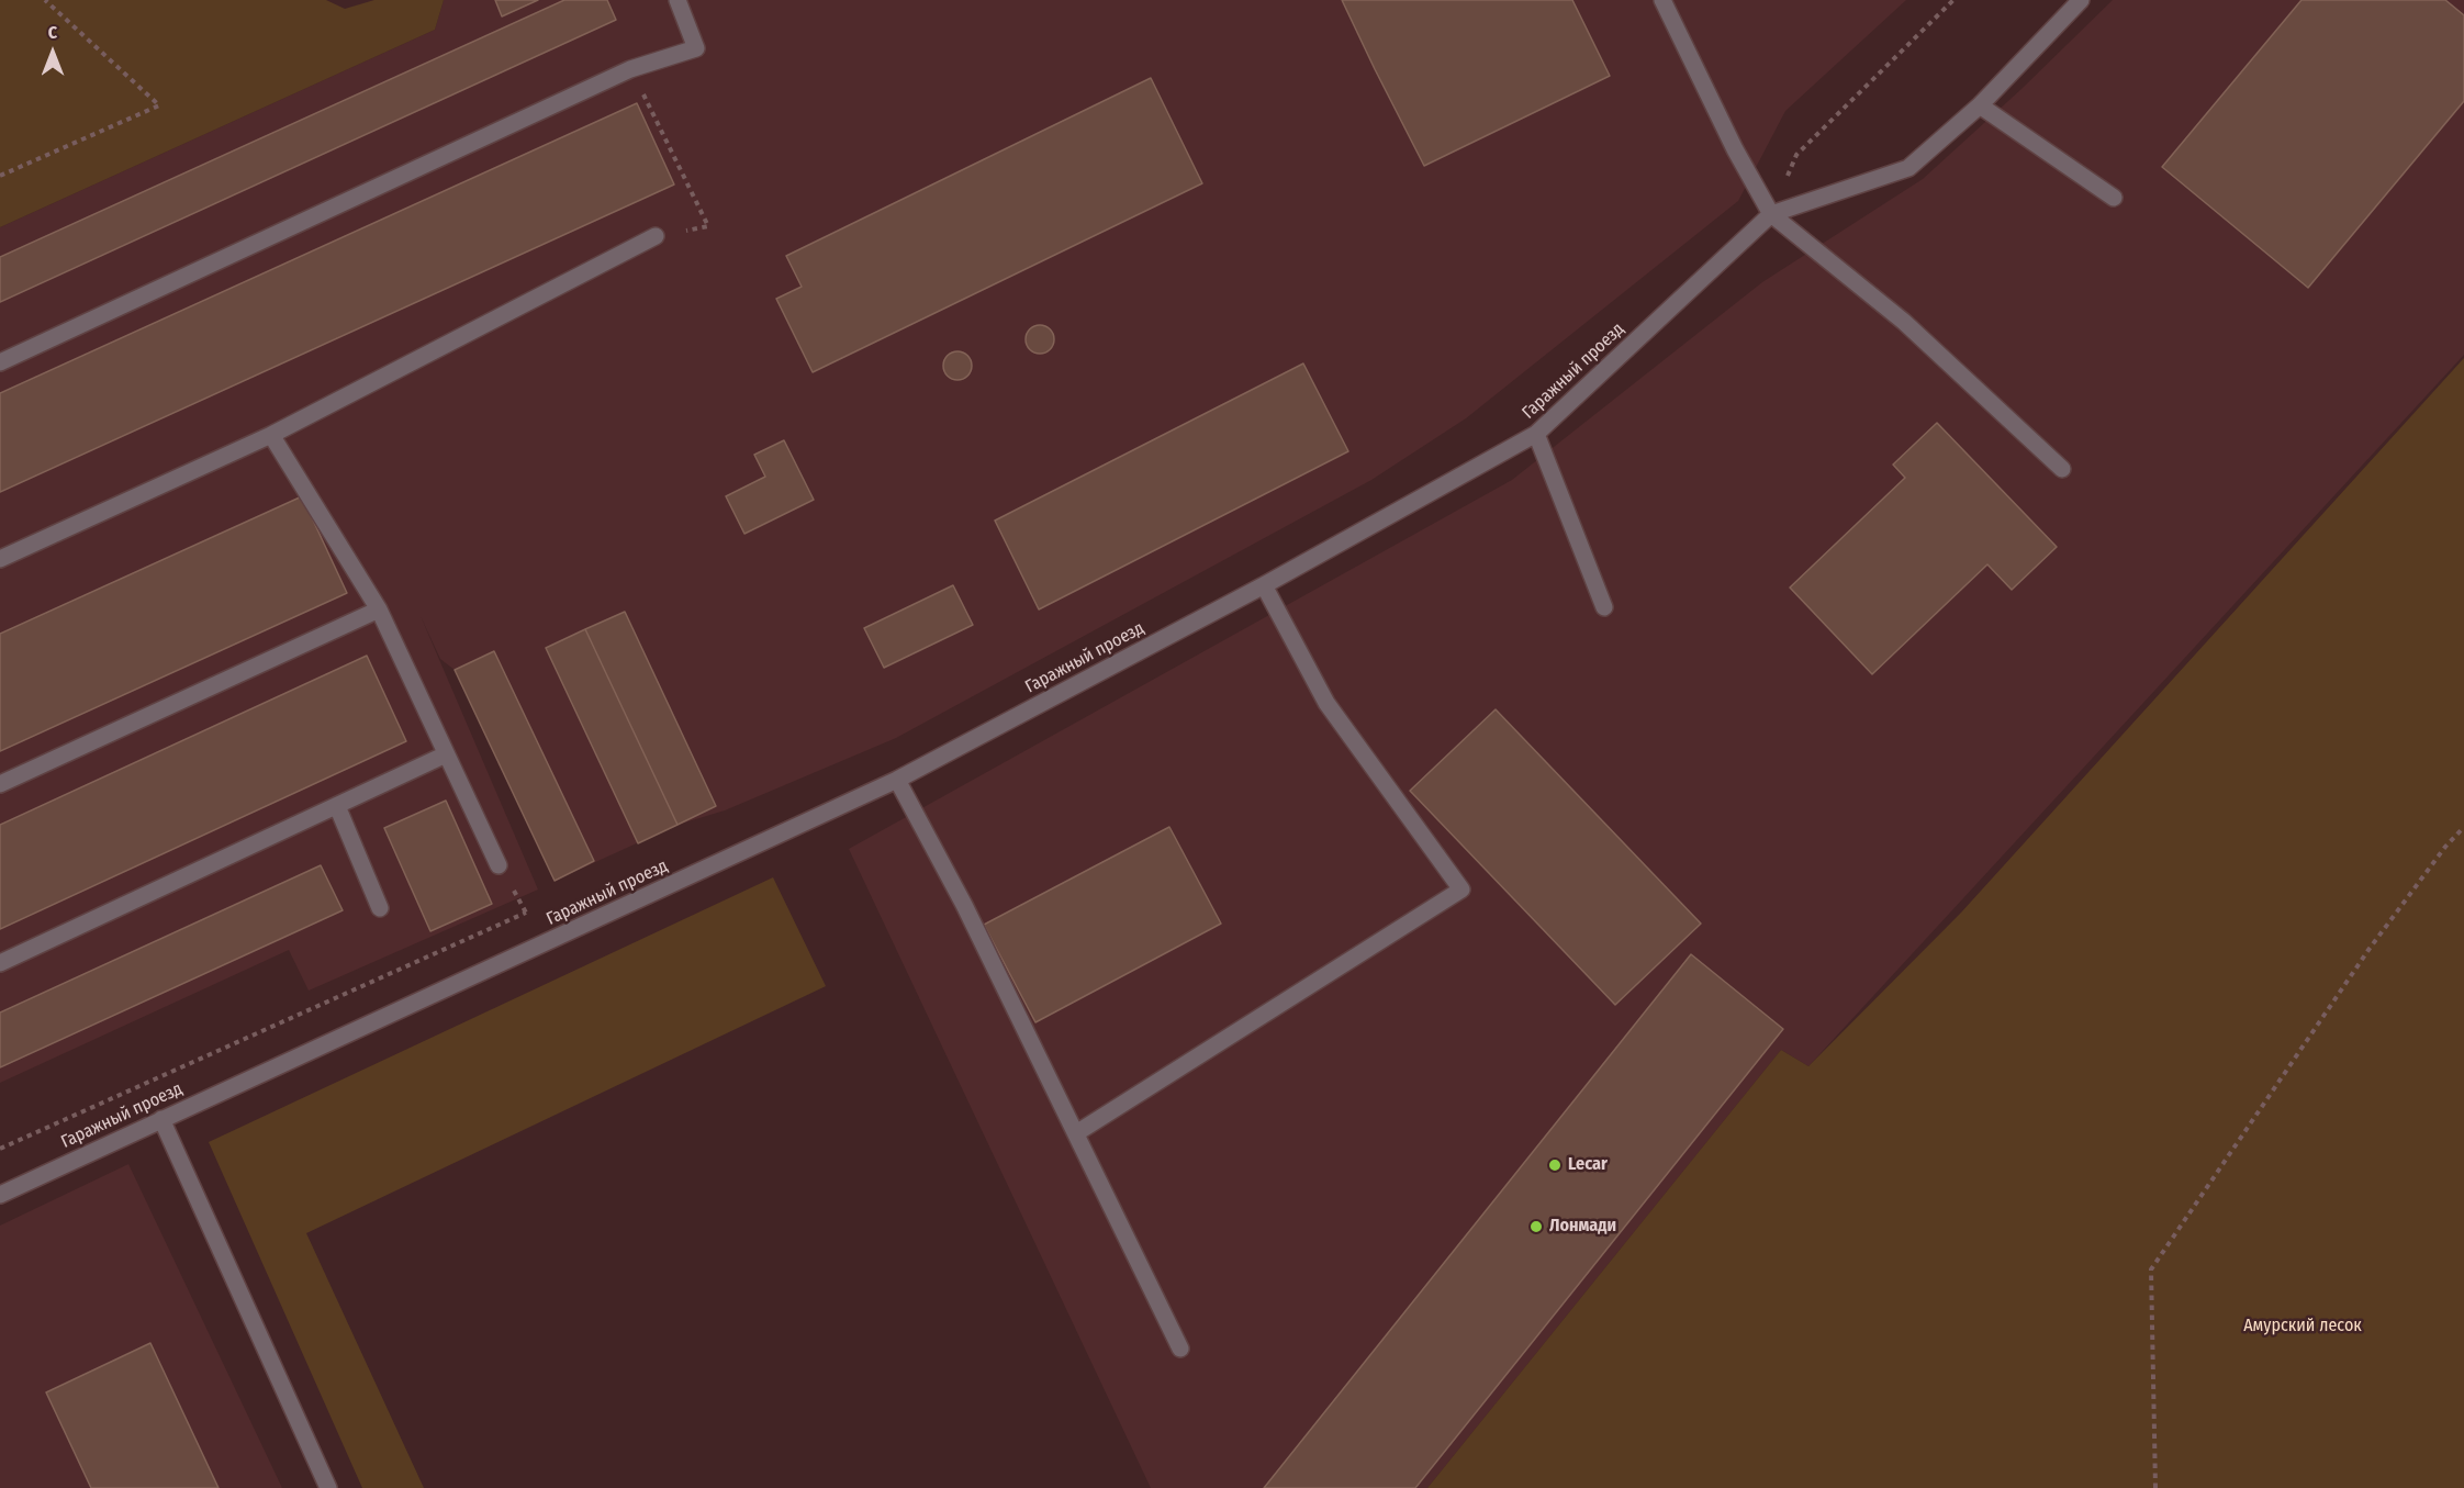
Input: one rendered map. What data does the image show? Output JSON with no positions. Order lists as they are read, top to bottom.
{
  "streets": {
    "street": ["Гаражный проезд"]
  },
  "parks": ["Амурский лесок"],
  "places": ["Lecar", "Лонмади"],
  "north": "top"
}
